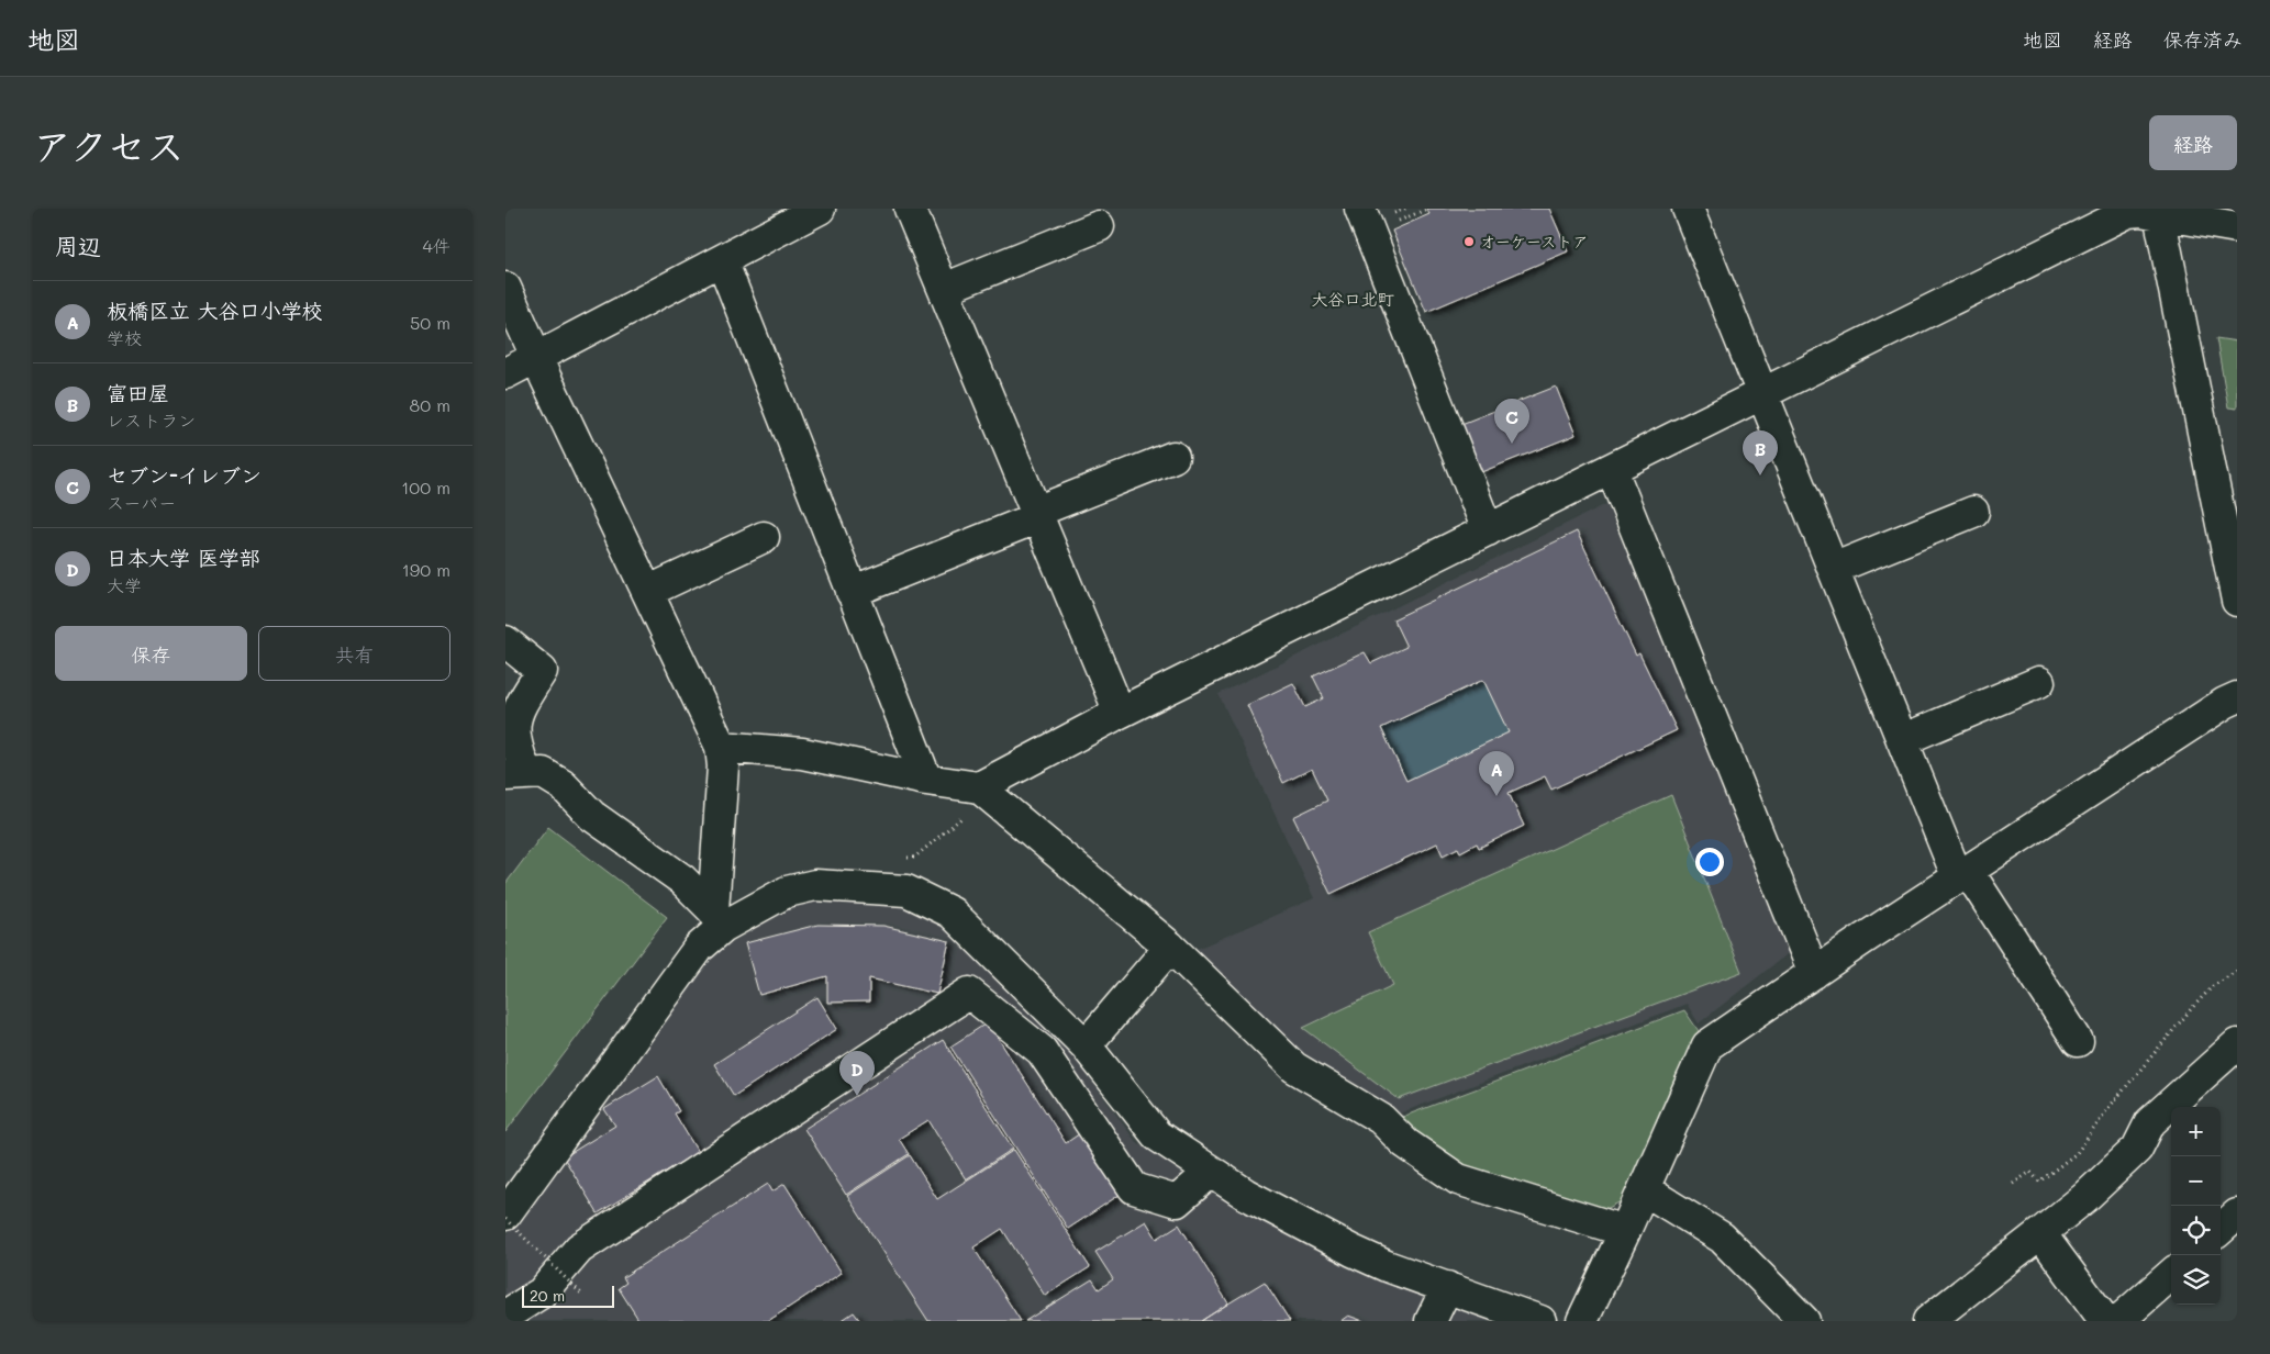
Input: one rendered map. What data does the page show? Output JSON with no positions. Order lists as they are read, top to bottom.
{
  "districts": ["大谷口北町"],
  "places": ["オーケーストア"],
  "scale_bar": "20 m",
  "page": {
    "header": "地図",
    "nav": ["地図", "経路", "保存済み"],
    "title": "アクセス",
    "buttons": [
      "経路",
      ["保存", "共有"]
    ],
    "heading": ["周辺", "4件"],
    "list": [
      {
        "mark": "A",
        "name": "板橋区立 大谷口小学校",
        "note": "学校",
        "value": "50 m"
      },
      {
        "mark": "B",
        "name": "富田屋",
        "note": "レストラン",
        "value": "80 m"
      },
      {
        "mark": "C",
        "name": "セブン-イレブン",
        "note": "スーパー",
        "value": "100 m"
      },
      {
        "mark": "D",
        "name": "日本大学 医学部",
        "note": "大学",
        "value": "190 m"
      }
    ],
    "pins": [
      "C",
      "B",
      "A",
      "D"
    ],
    "map_buttons": ["+", "−"],
    "scale": "20 m"
  }
}
